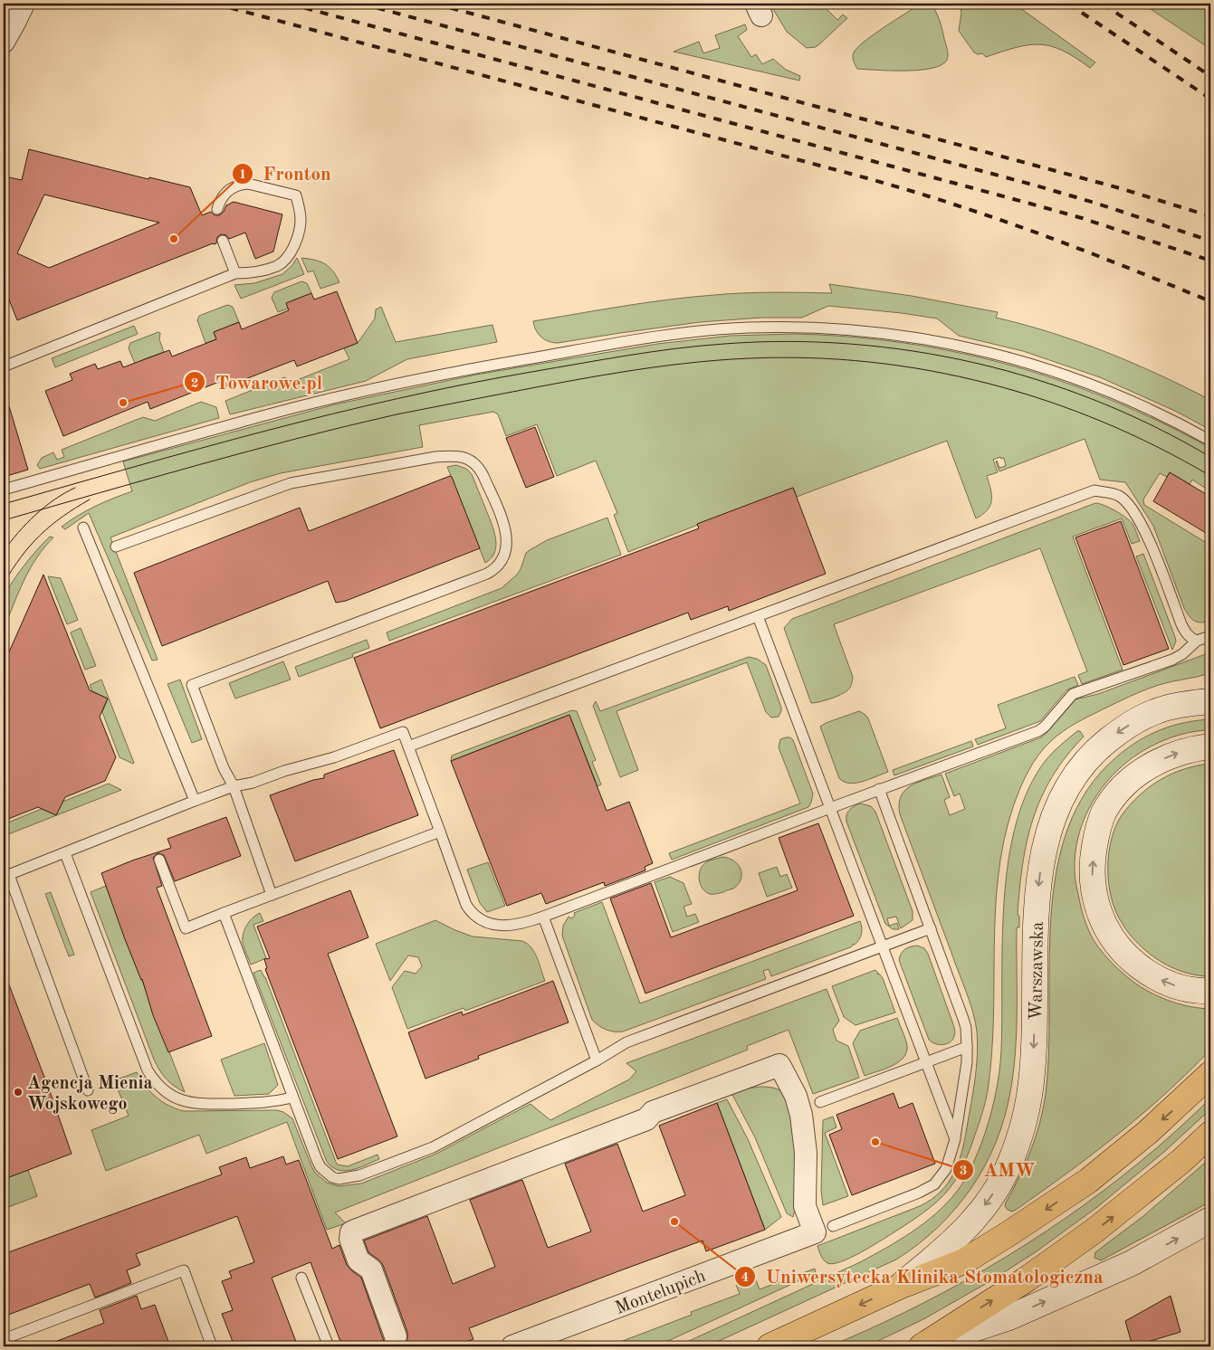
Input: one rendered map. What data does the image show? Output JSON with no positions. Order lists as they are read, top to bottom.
{
  "streets": {
    "street": ["Warszawska", "Montelupich"]
  },
  "one_way": ["Warszawska"],
  "places": [
    "Fronton",
    "Towarowe.pl",
    "Agencja Mienia Wojskowego",
    "AMW",
    "Uniwersytecka Klinika Stomatologiczna"
  ]
}
